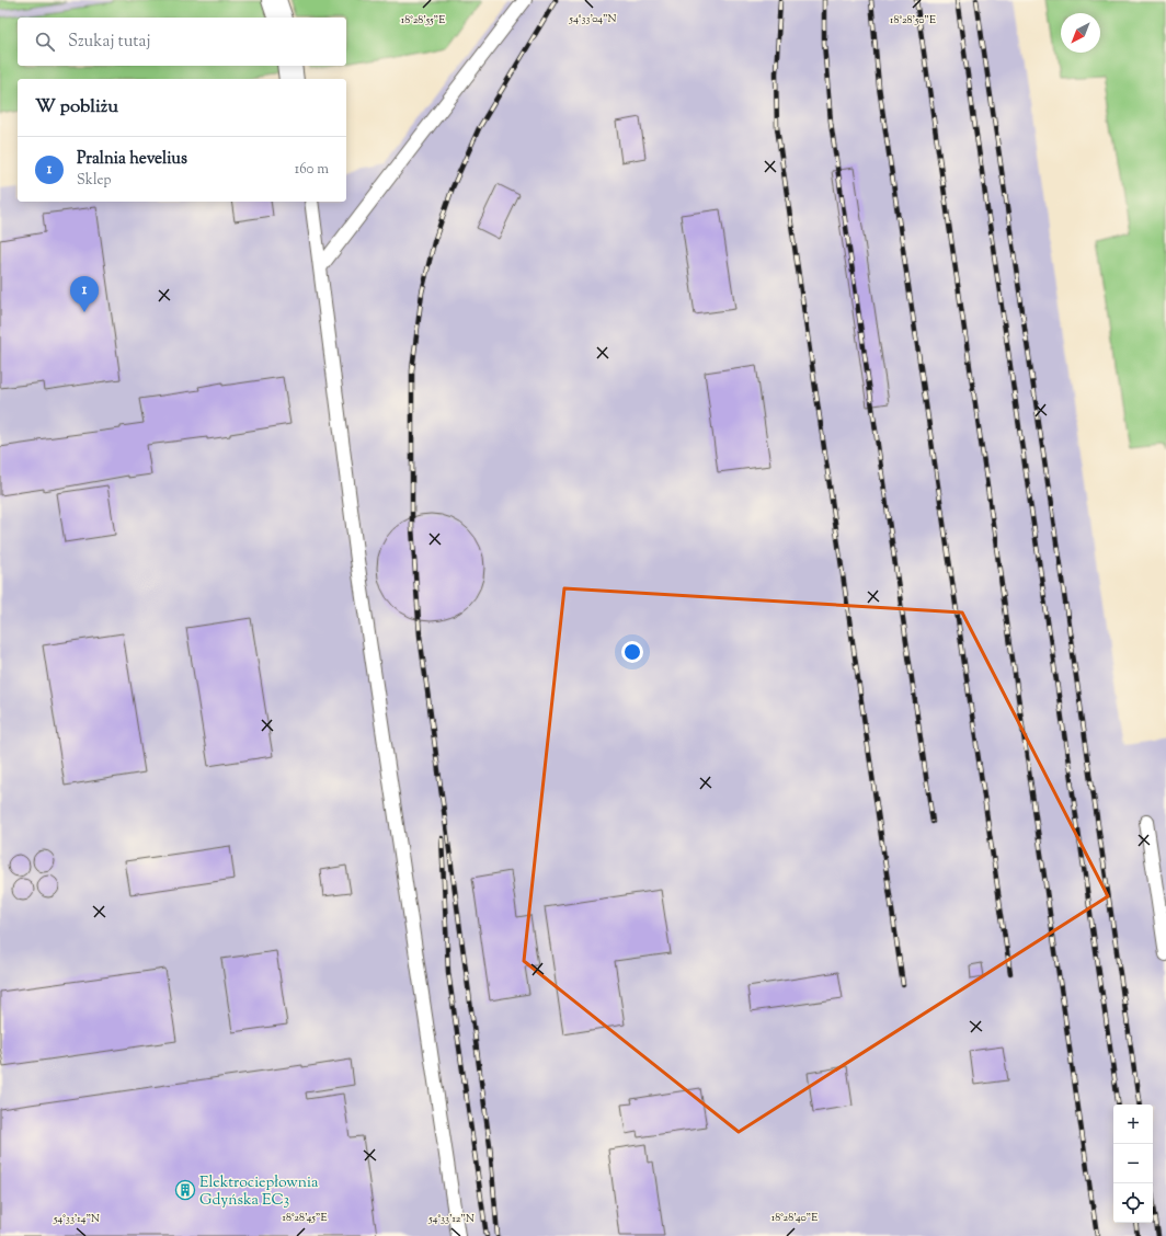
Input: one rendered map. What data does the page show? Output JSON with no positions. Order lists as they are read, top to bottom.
{
  "places": {
    "building": ["Elektrociepłownia Gdyńska EC3"]
  },
  "north": "bottom left",
  "page": {
    "search": "Szukaj tutaj",
    "heading": "W pobliżu",
    "list": [
      {
        "mark": "1",
        "name": "Pralnia hevelius",
        "note": "Sklep",
        "value": "160 m"
      }
    ],
    "pins": "1",
    "map_buttons": ["+", "−"]
  },
  "coordinates": [
    "54°33'04\"N",
    "18°28'55\"E",
    "18°28'50\"E",
    "18°28'45\"E",
    "18°28'40\"E",
    "54°33'14\"N",
    "54°33'12\"N"
  ]
}
